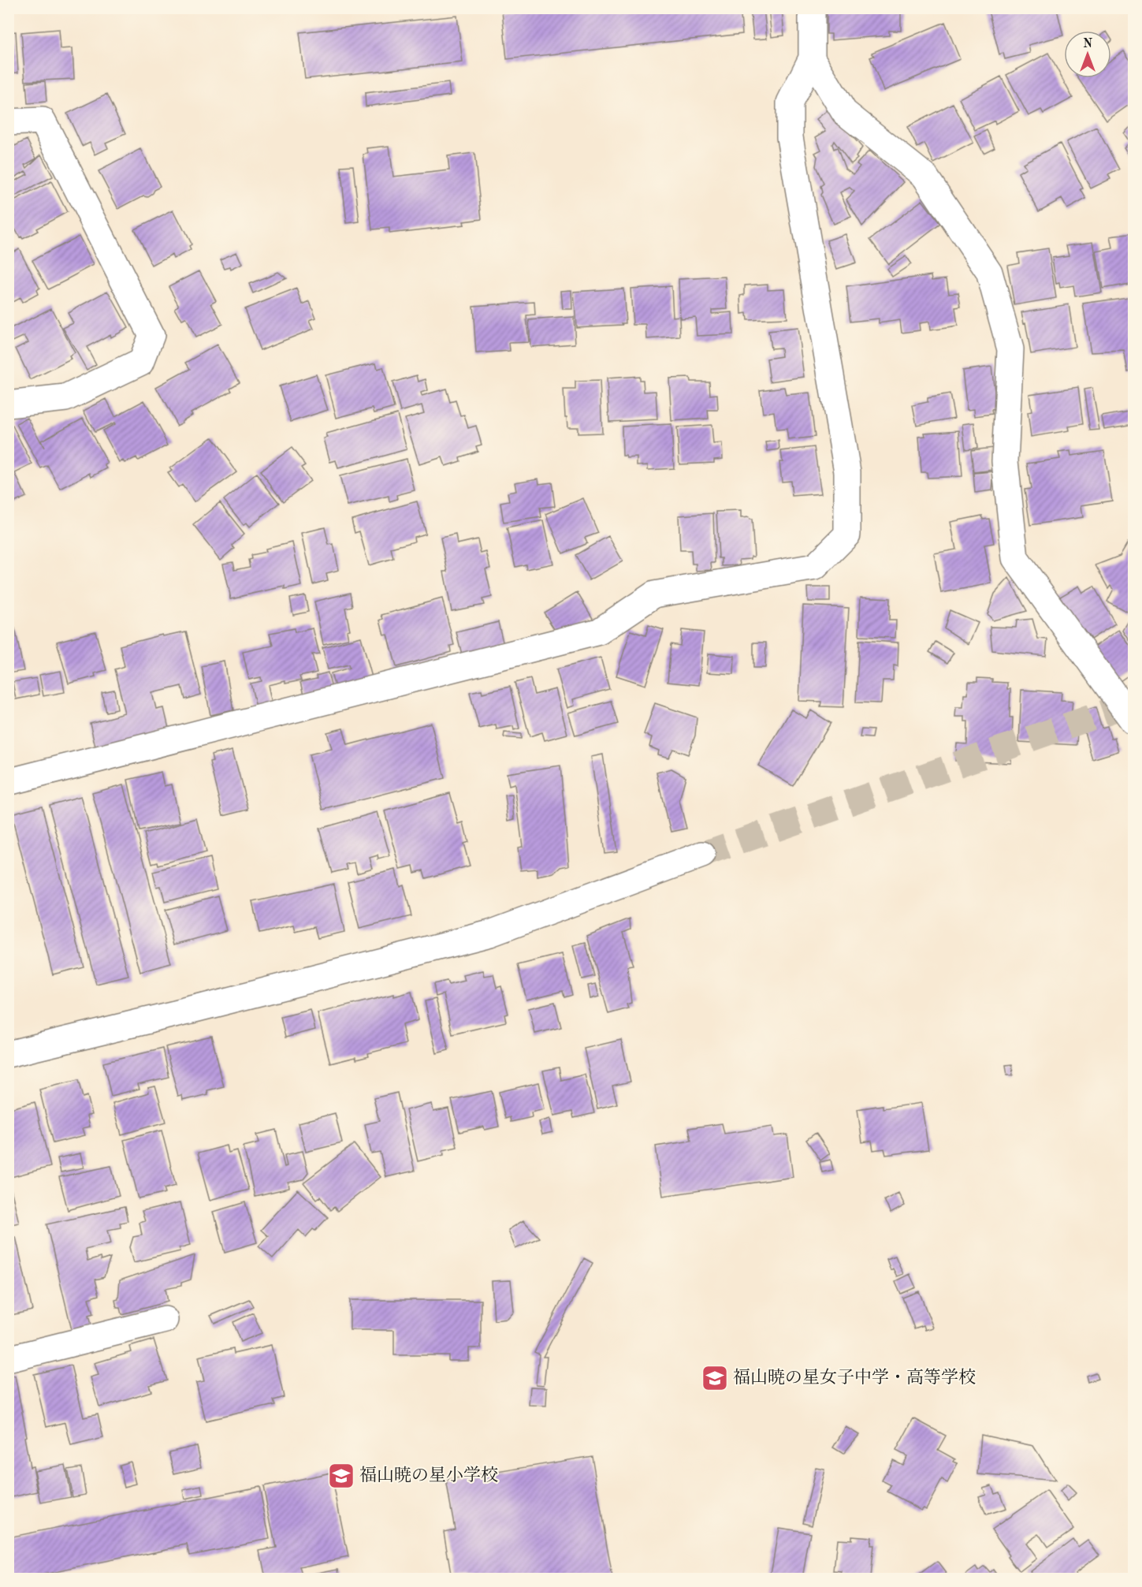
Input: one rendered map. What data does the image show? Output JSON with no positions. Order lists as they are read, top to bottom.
{
  "places": {
    "school or university": ["福山暁の星女子中学・高等学校", "福山暁の星小学校"]
  },
  "north": "top"
}
